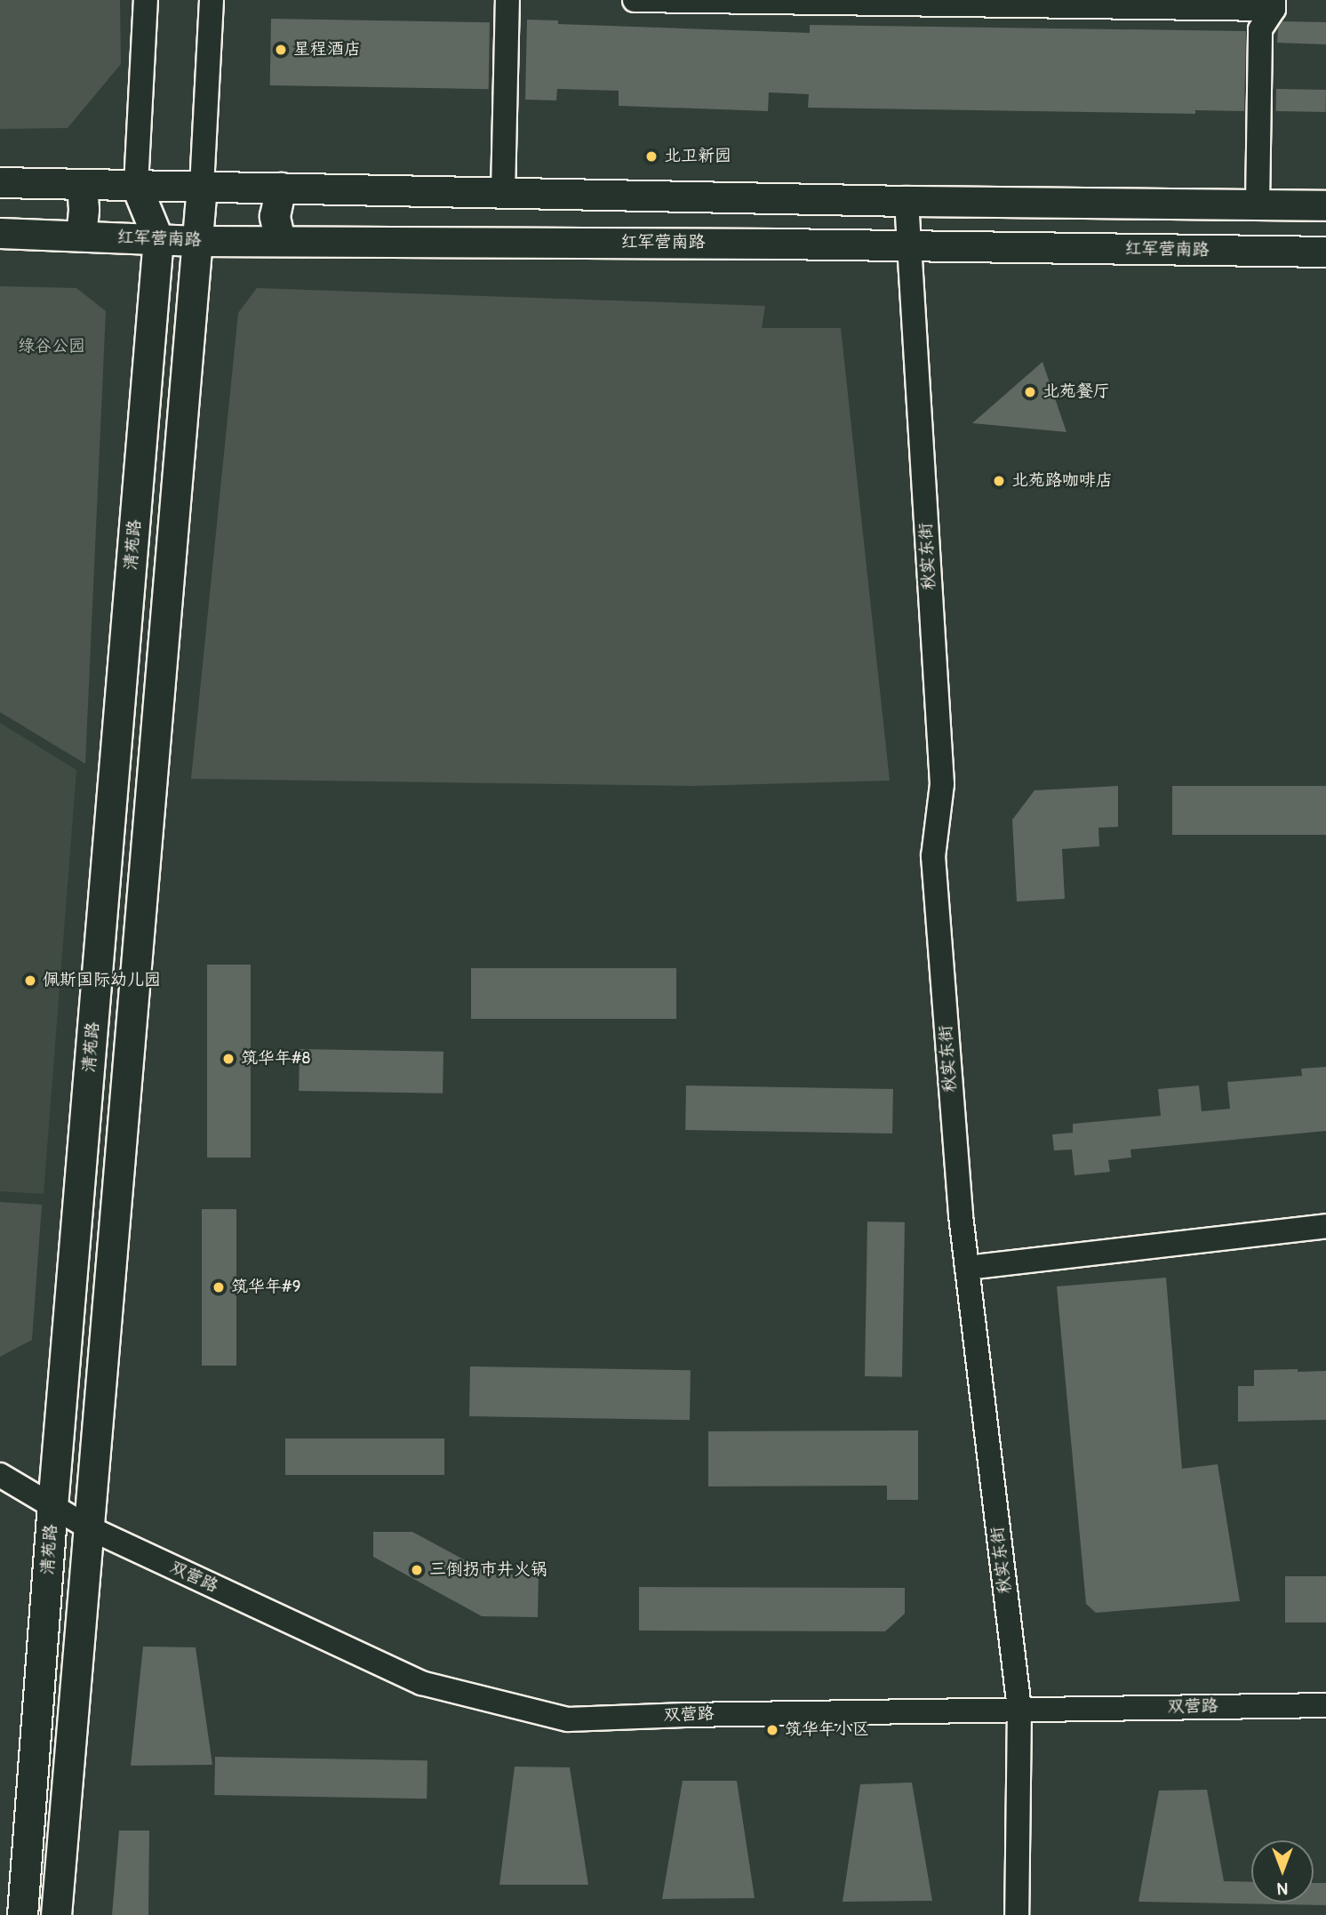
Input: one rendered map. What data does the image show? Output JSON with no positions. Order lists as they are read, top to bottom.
{
  "streets": {
    "main road": ["红军营南路", "清苑路"],
    "street": ["秋实东街", "双营路"]
  },
  "crossings": [
    ["红军营南路", "清苑路"],
    ["红军营南路", "秋实东街"],
    ["清苑路", "双营路"],
    ["秋实东街", "双营路"]
  ],
  "parks": ["绿谷公园"],
  "places": [
    "星程酒店",
    "北卫新园",
    "北苑餐厅",
    "北苑路咖啡店",
    "佩斯国际幼儿园",
    "筑华年#8",
    "筑华年#9",
    "三倒拐市井火锅",
    "筑华年小区"
  ],
  "north": "bottom"
}
